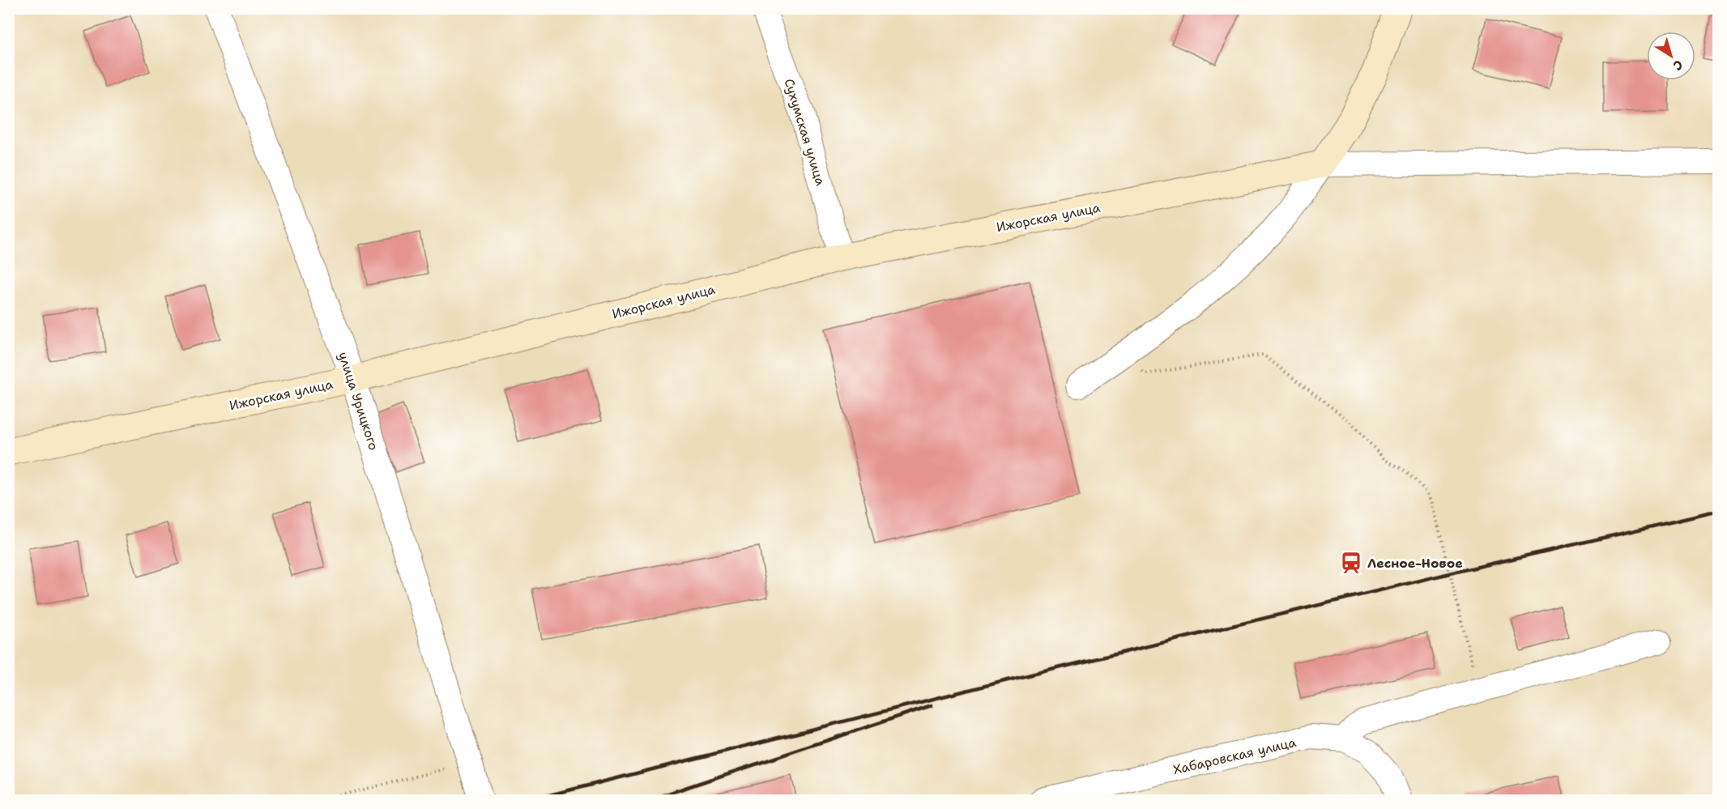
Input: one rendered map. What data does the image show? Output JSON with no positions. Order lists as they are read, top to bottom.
{
  "streets": {
    "street": [
      "Сухумская улица",
      "Ижорская улица",
      "улица Урицкого",
      "Хабаровская улица"
    ]
  },
  "crossings": [
    ["Сухумская улица", "Ижорская улица"],
    ["Ижорская улица", "улица Урицкого"]
  ],
  "places": {
    "station": ["Лесное-Новое"]
  },
  "north": "bottom right"
}
